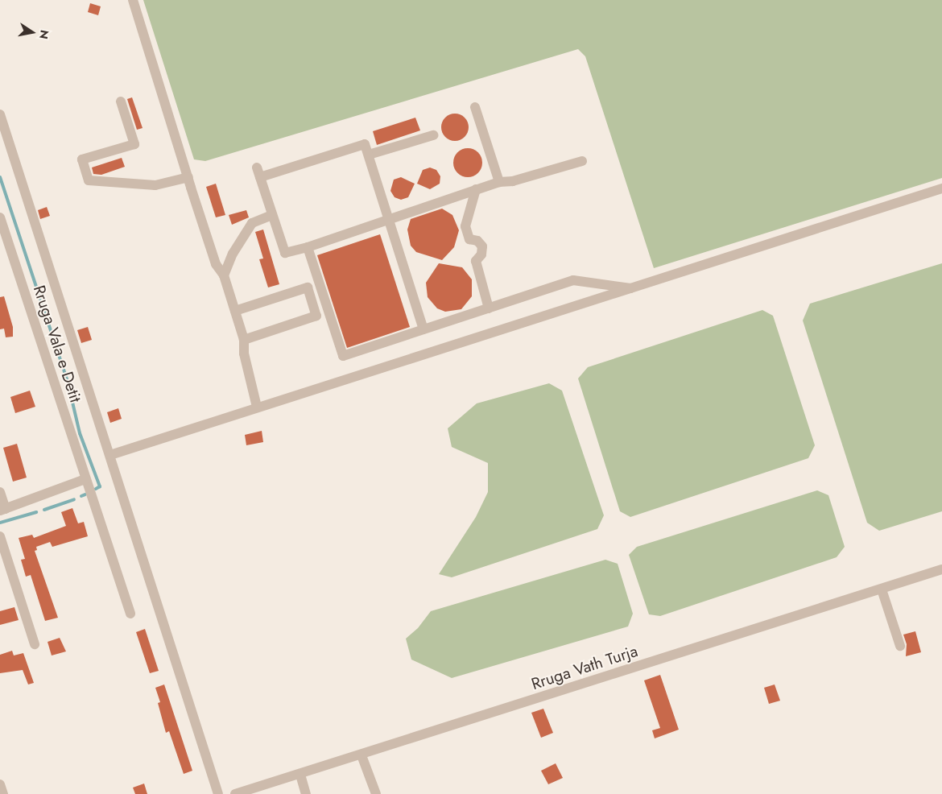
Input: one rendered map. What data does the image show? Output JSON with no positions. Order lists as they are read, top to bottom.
{
  "streets": {
    "street": ["Rruga Vala e Detit", "Rruga Vath Turja"]
  },
  "north": "right"
}
